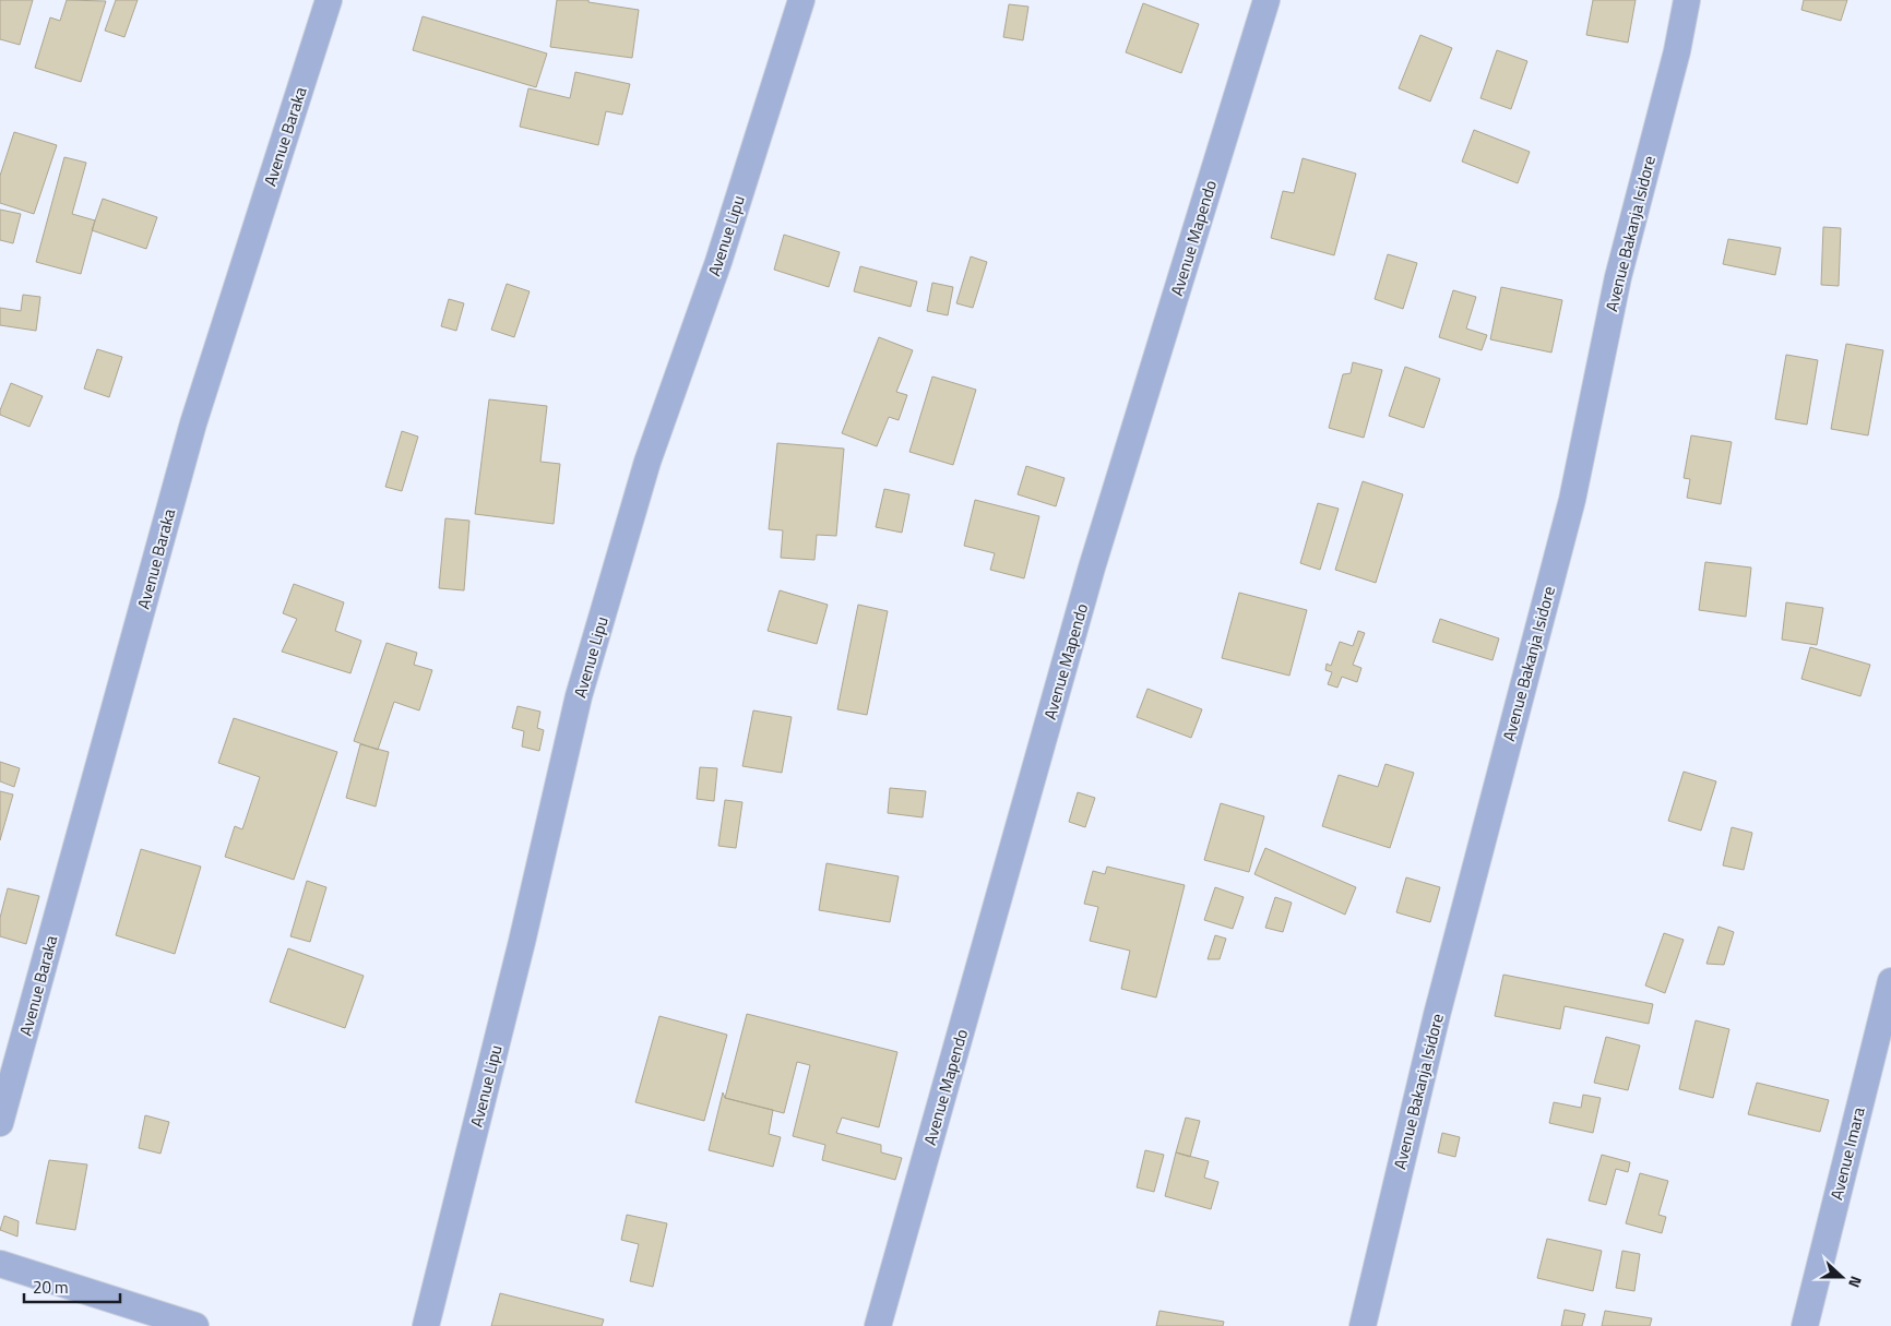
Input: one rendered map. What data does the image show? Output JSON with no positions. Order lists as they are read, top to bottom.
{
  "streets": {
    "street": [
      "Avenue Baraka",
      "Avenue Bakanja Isidore",
      "Avenue Lipu",
      "Avenue Mapendo",
      "Avenue Imara"
    ]
  },
  "scale_bar": "20 m",
  "north": "right"
}
